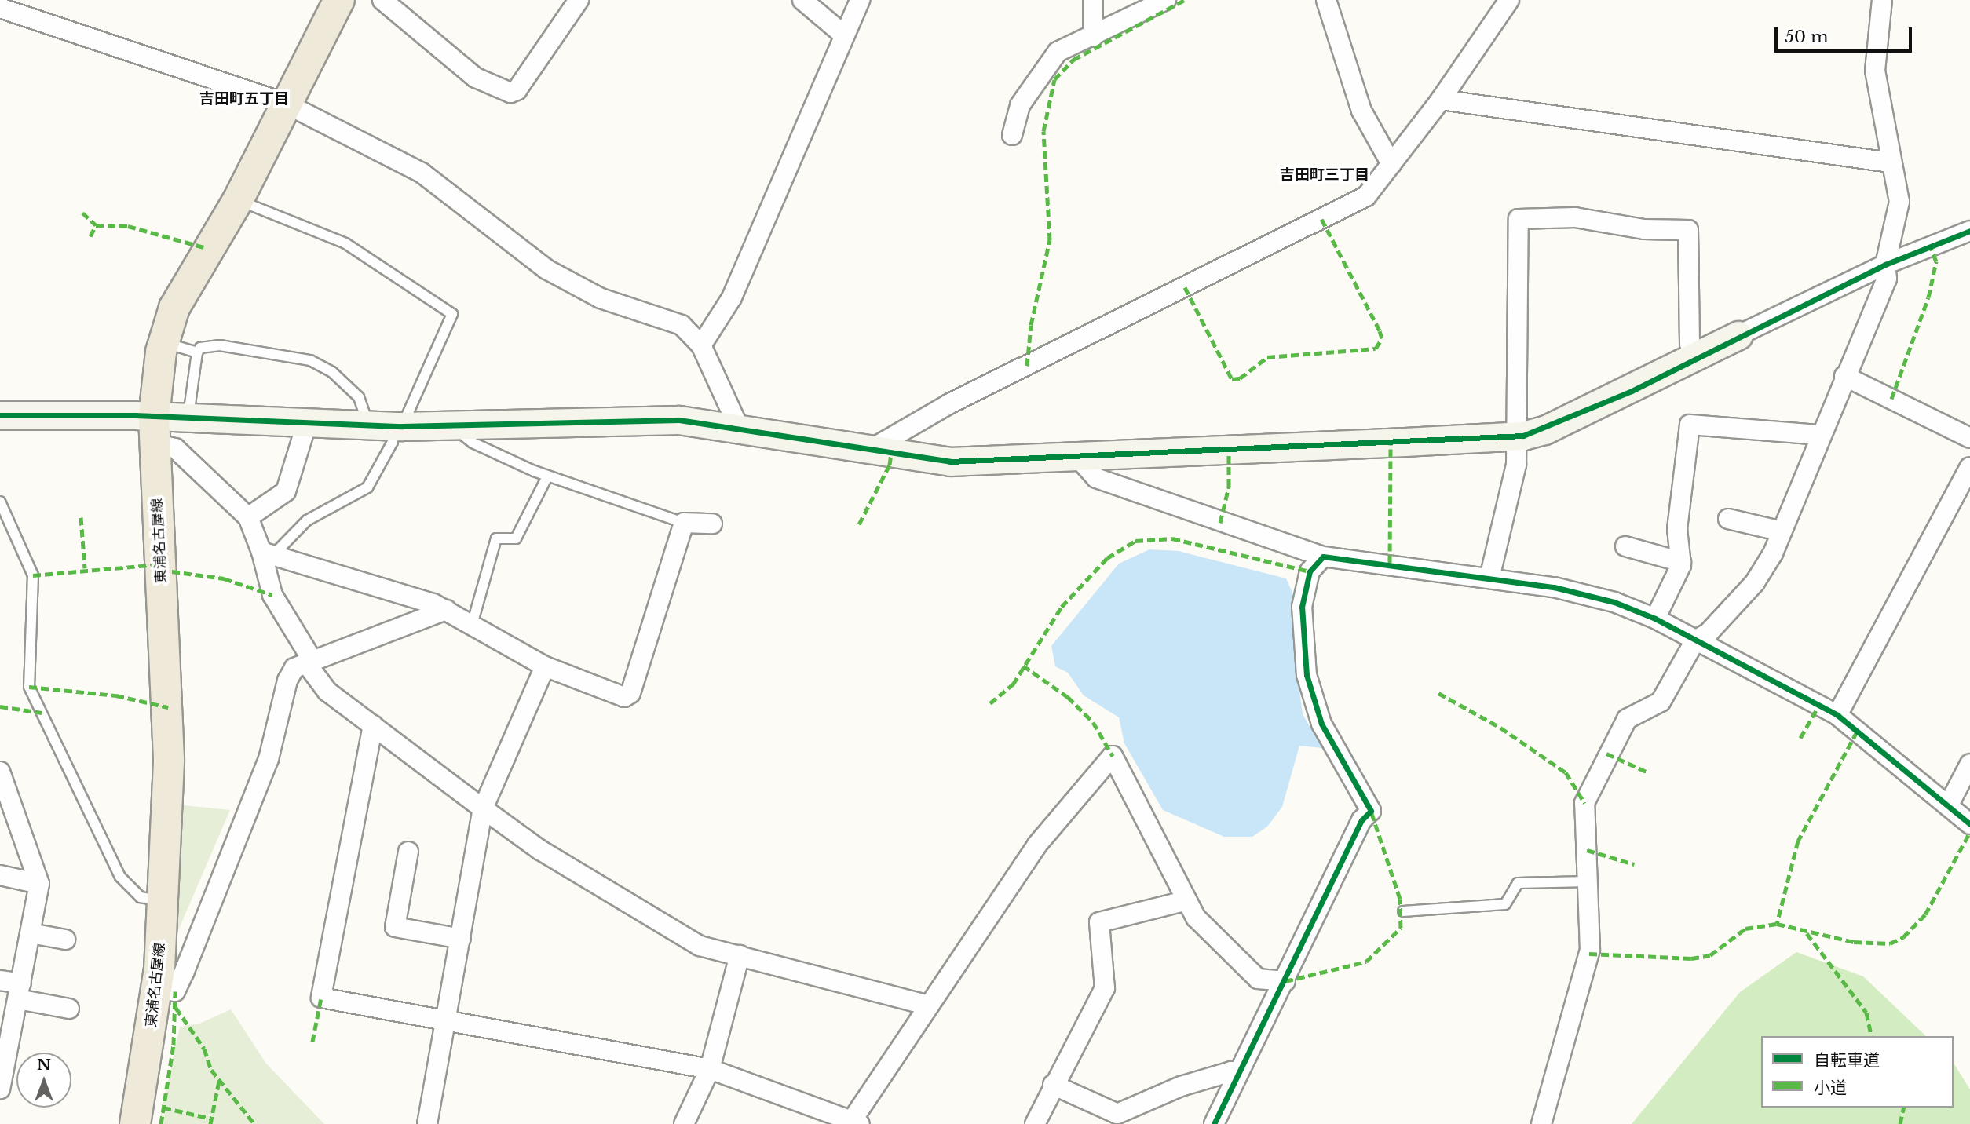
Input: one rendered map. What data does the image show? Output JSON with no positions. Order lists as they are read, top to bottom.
{
  "streets": {
    "main road": ["東浦名古屋線"]
  },
  "districts": ["吉田町五丁目", "吉田町三丁目"],
  "legend": ["自転車道", "小道"],
  "scale_bar": "50 m",
  "north": "top"
}
